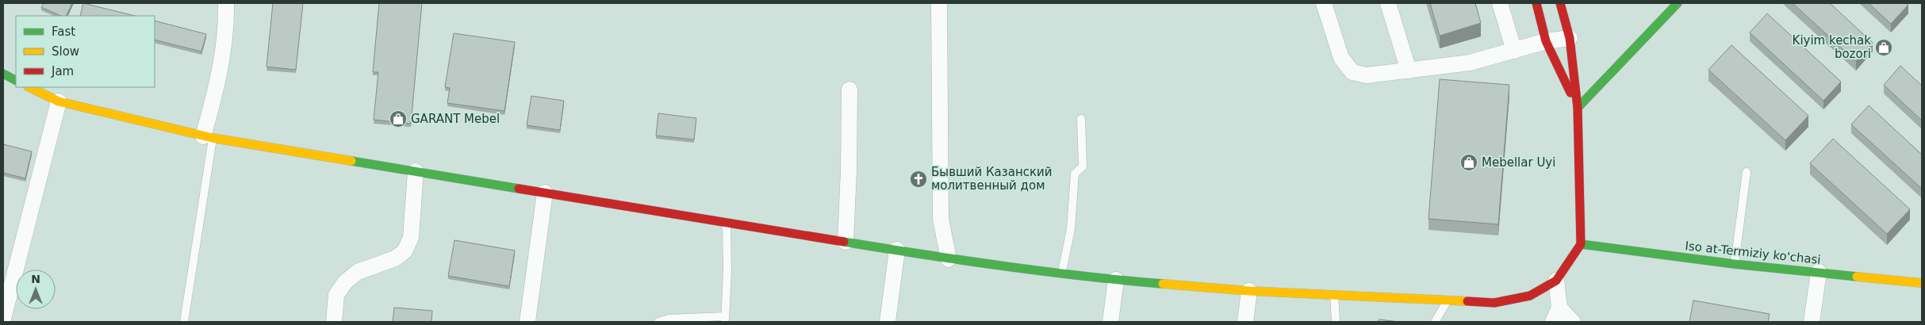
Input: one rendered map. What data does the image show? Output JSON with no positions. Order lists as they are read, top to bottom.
{
  "streets": {
    "main road": ["Iso at-Termiziy ko'chasi"]
  },
  "places": {
    "shop": ["Kiyim kechak bozori", "GARANT Mebel", "Mebellar Uyi"],
    "church": ["Бывший Казанский молитвенный дом"]
  },
  "legend": ["Fast", "Slow", "Jam"],
  "north": "top"
}
